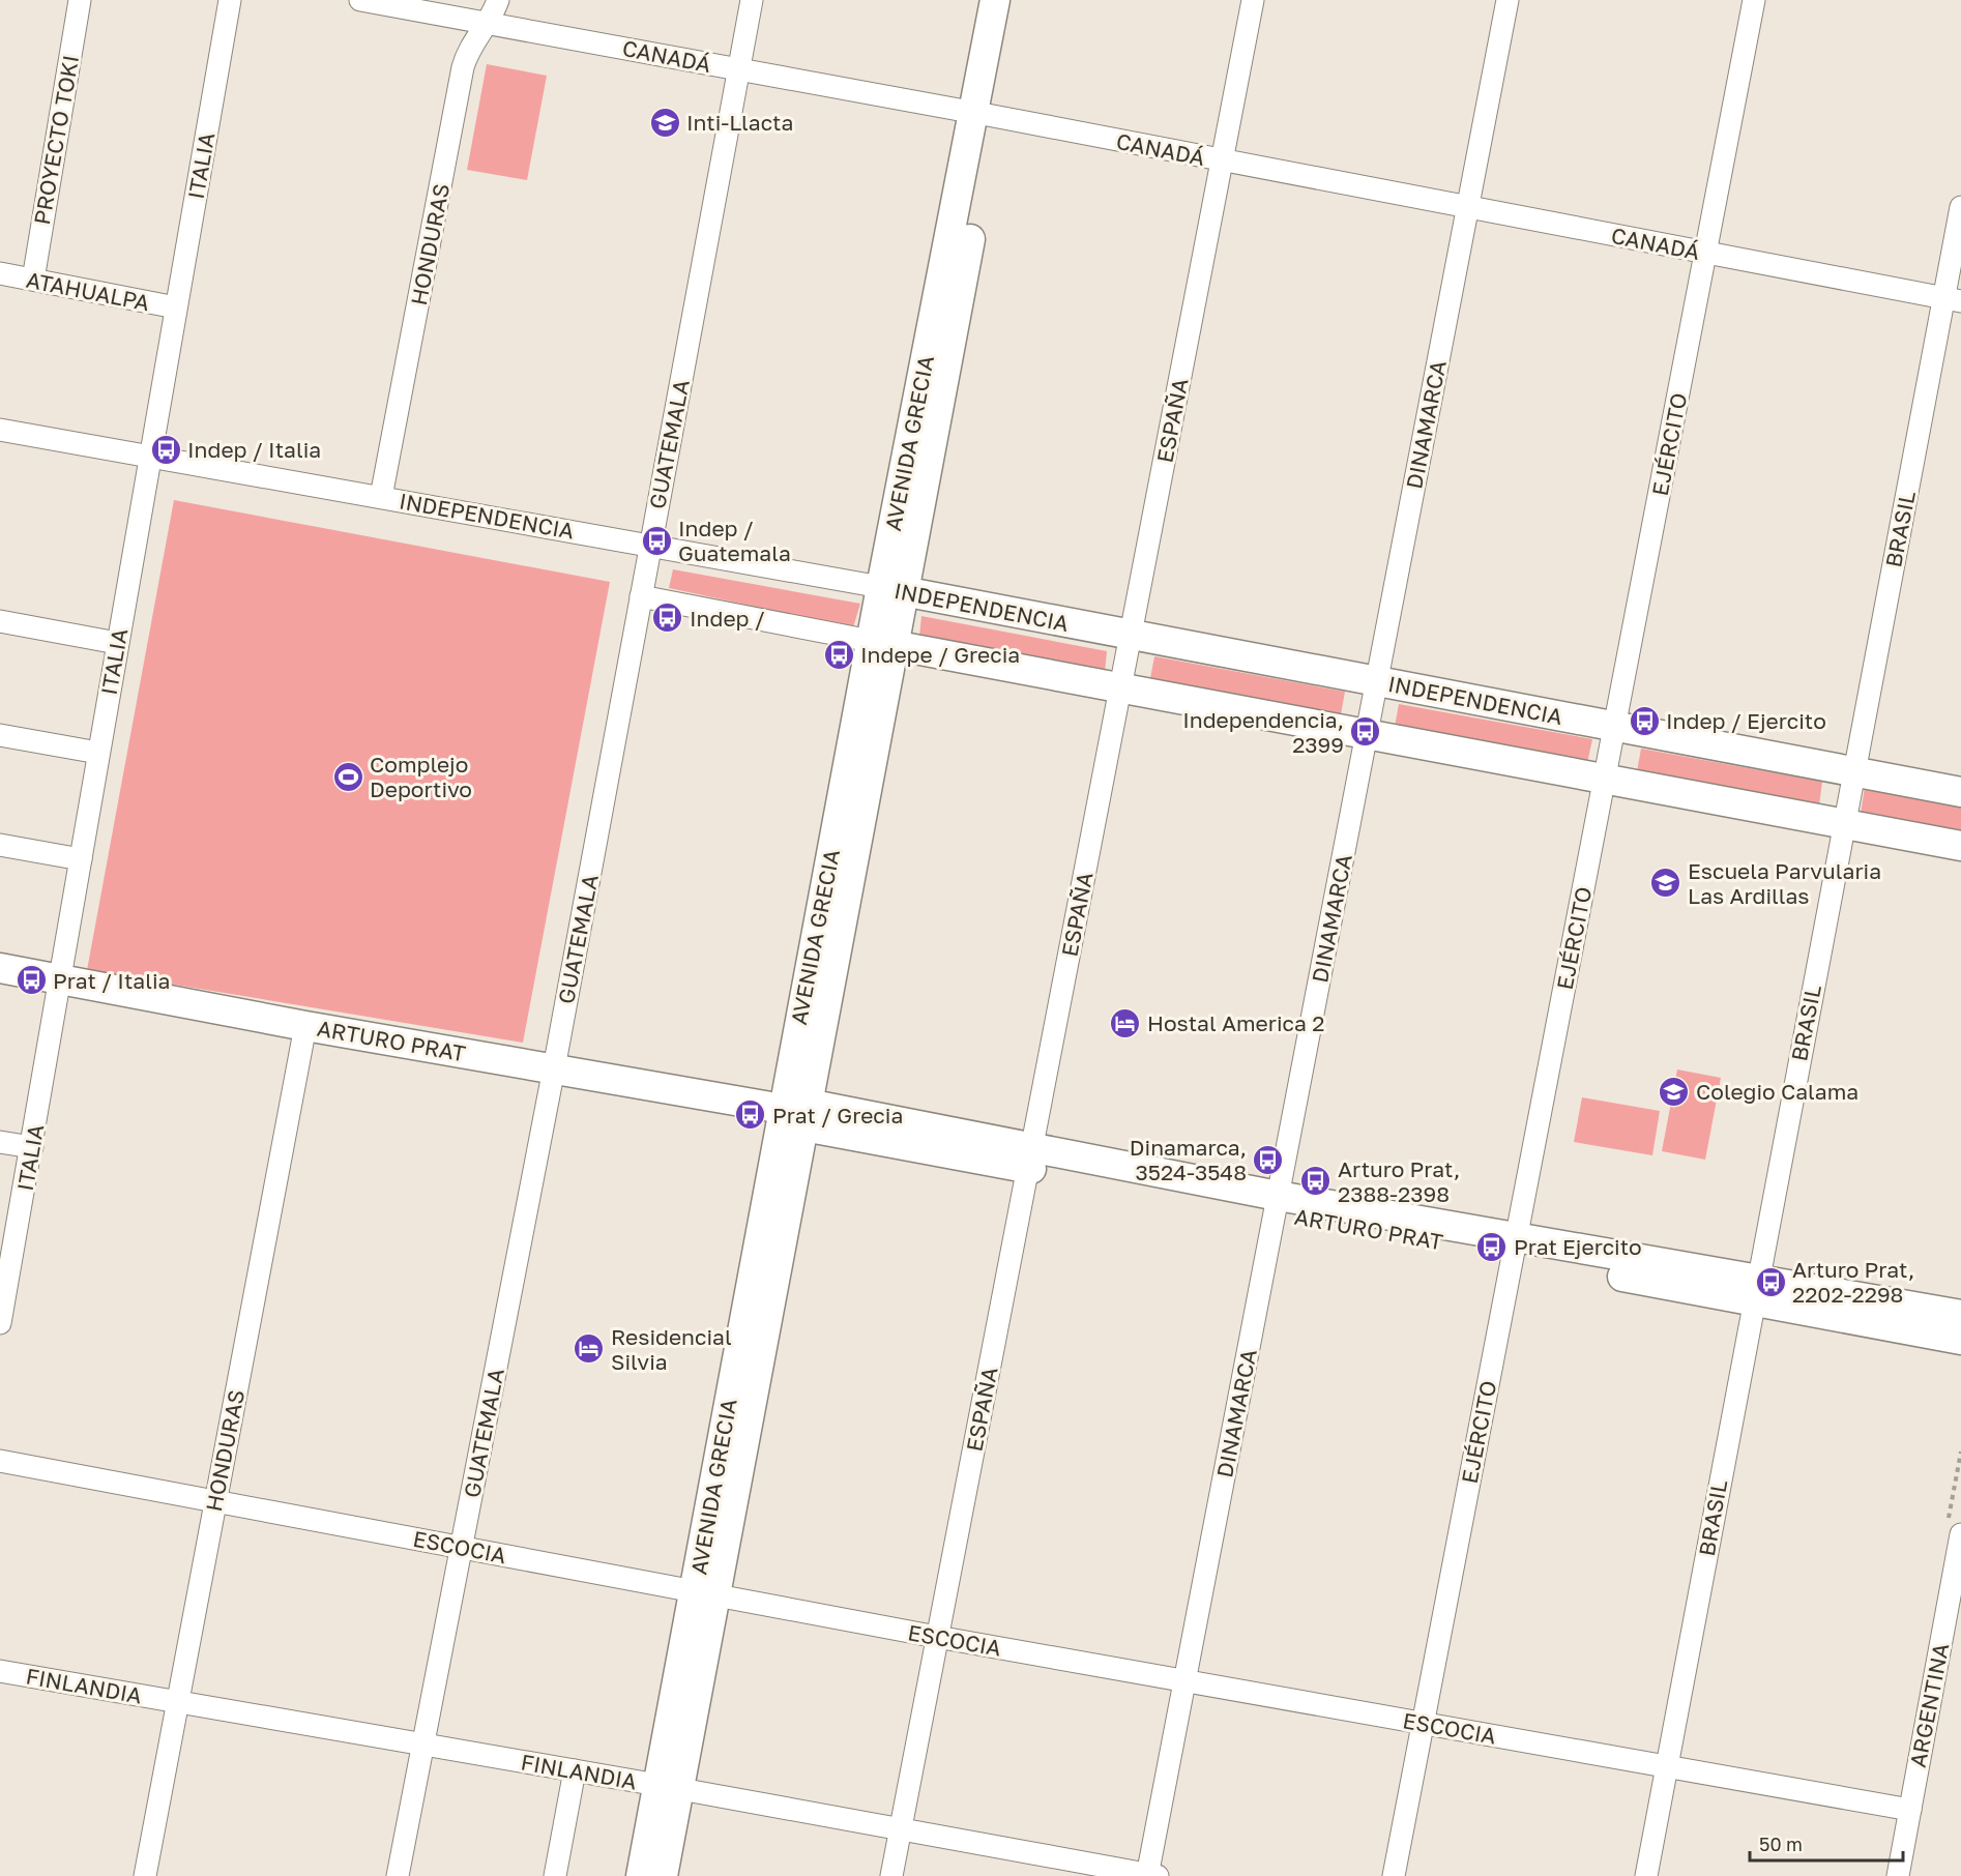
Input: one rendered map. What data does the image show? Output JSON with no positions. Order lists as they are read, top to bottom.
{
  "streets": {
    "main road": ["AVENIDA GRECIA", "INDEPENDENCIA", "ARTURO PRAT"],
    "street": [
      "CANADÁ",
      "PROYECTO TOKI",
      "ITALIA",
      "HONDURAS",
      "ATAHUALPA",
      "ESPAÑA",
      "DINAMARCA",
      "GUATEMALA",
      "EJÉRCITO",
      "BRASIL",
      "ESCOCIA",
      "FINLANDIA",
      "ARGENTINA"
    ]
  },
  "crossings": [
    ["CANADÁ", "HONDURAS"],
    ["CANADÁ", "ESPAÑA"],
    ["CANADÁ", "DINAMARCA"],
    ["CANADÁ", "AVENIDA GRECIA"],
    ["CANADÁ", "GUATEMALA"],
    ["CANADÁ", "EJÉRCITO"],
    ["CANADÁ", "BRASIL"],
    ["PROYECTO TOKI", "ATAHUALPA"],
    ["ITALIA", "ATAHUALPA"],
    ["ITALIA", "INDEPENDENCIA"],
    ["ITALIA", "ARTURO PRAT"],
    ["HONDURAS", "INDEPENDENCIA"],
    ["HONDURAS", "ARTURO PRAT"],
    ["HONDURAS", "ESCOCIA"],
    ["HONDURAS", "FINLANDIA"],
    ["ESPAÑA", "INDEPENDENCIA"],
    ["ESPAÑA", "ARTURO PRAT"],
    ["ESPAÑA", "ESCOCIA"],
    ["ESPAÑA", "FINLANDIA"],
    ["DINAMARCA", "INDEPENDENCIA"],
    ["DINAMARCA", "ARTURO PRAT"],
    ["DINAMARCA", "ESCOCIA"],
    ["DINAMARCA", "FINLANDIA"],
    ["AVENIDA GRECIA", "INDEPENDENCIA"],
    ["AVENIDA GRECIA", "ARTURO PRAT"],
    ["AVENIDA GRECIA", "ESCOCIA"],
    ["AVENIDA GRECIA", "FINLANDIA"],
    ["GUATEMALA", "INDEPENDENCIA"],
    ["GUATEMALA", "ARTURO PRAT"],
    ["GUATEMALA", "ESCOCIA"],
    ["GUATEMALA", "FINLANDIA"],
    ["EJÉRCITO", "INDEPENDENCIA"],
    ["EJÉRCITO", "ARTURO PRAT"],
    ["EJÉRCITO", "ESCOCIA"],
    ["INDEPENDENCIA", "BRASIL"],
    ["BRASIL", "ARTURO PRAT"],
    ["BRASIL", "ESCOCIA"],
    ["ESCOCIA", "ARGENTINA"]
  ],
  "places": {
    "school or university": ["Inti-Llacta", "Escuela Parvularia Las Ardillas", "Colegio Calama"],
    "bus stop": [
      "Indep / Italia",
      "Indep / Guatemala",
      "Indep /",
      "Indepe / Grecia",
      "Indep / Ejercito",
      "Independencia, 2399",
      "Prat / Italia",
      "Prat / Grecia",
      "Dinamarca, 3524-3548",
      "Arturo Prat, 2388-2398",
      "Prat Ejercito",
      "Arturo Prat, 2202-2298"
    ],
    "sports": ["Complejo Deportivo"],
    "hotel": ["Hostal America 2", "Residencial Silvia"]
  },
  "scale_bar": "50 m"
}
